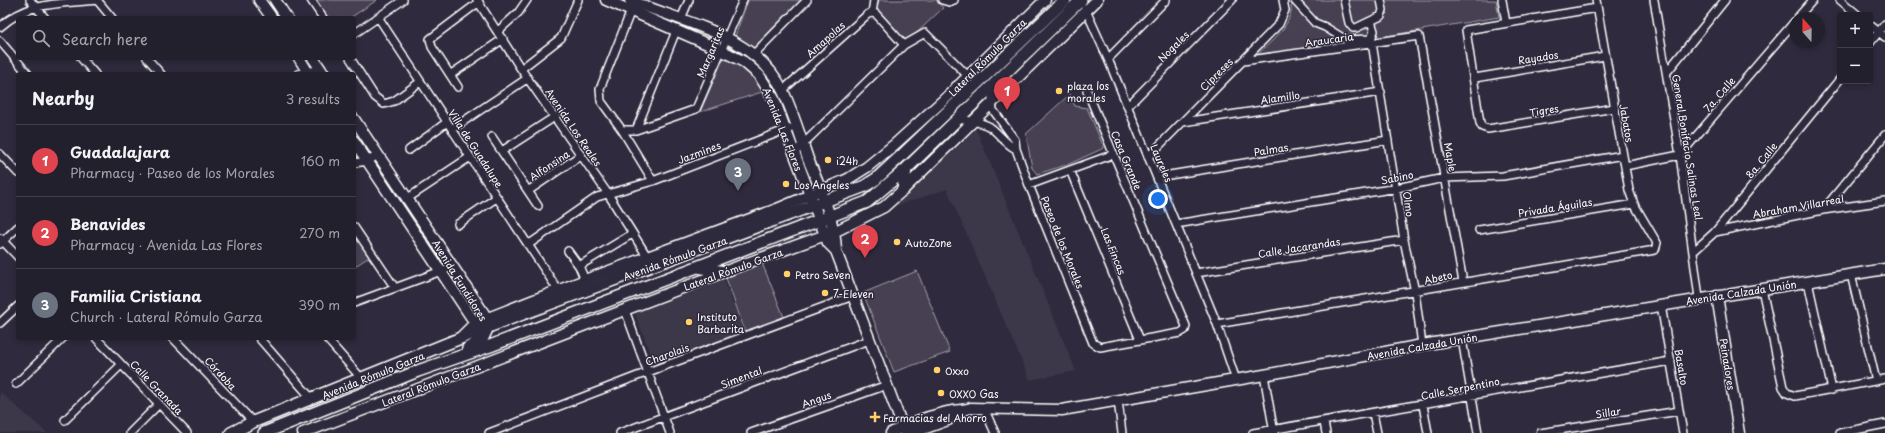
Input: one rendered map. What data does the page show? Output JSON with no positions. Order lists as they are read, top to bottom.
{
  "streets": {
    "main road": ["Avenida Rómulo Garza"],
    "street": [
      "Amapolas",
      "Araucaria",
      "Nogales",
      "Margaritas",
      "Lateral Rómulo Garza",
      "Rayados",
      "Cipreses",
      "7a. Calle",
      "Alamillo",
      "Tigres",
      "Jabatos",
      "Avenida Los Reales",
      "Avenida Las Flores",
      "General Bonifacio Salinas Leal",
      "Villa de Guadalupe",
      "Palmas",
      "Jazmines",
      "Maple",
      "Casa Grande",
      "8a. Calle",
      "Laureles",
      "Alfonsina",
      "Sabino",
      "Olmo",
      "Abraham Villarreal",
      "Privada Águilas",
      "Paseo de los Morales",
      "Calle Jacarandas",
      "Las Fincas",
      "Abeto",
      "Avenida Fundidores",
      "Avenida Calzada Unión",
      "Charolais",
      "Peinadores",
      "Basalto",
      "Córdoba",
      "Simental",
      "Calle Granada",
      "Calle Serpentino",
      "Angus",
      "Sillar"
    ]
  },
  "crossings": [
    ["Amapolas", "Avenida Las Flores"],
    ["Araucaria", "Cipreses"],
    ["Araucaria", "Maple"],
    ["Araucaria", "Olmo"],
    ["Nogales", "Laureles"],
    ["Margaritas", "Avenida Las Flores"],
    ["Lateral Rómulo Garza", "Avenida Las Flores"],
    ["Lateral Rómulo Garza", "Laureles"],
    ["Lateral Rómulo Garza", "Paseo de los Morales"],
    ["Lateral Rómulo Garza", "Avenida Rómulo Garza"],
    ["Rayados", "Tigres"],
    ["Rayados", "Jabatos"],
    ["Cipreses", "Alamillo"],
    ["Cipreses", "Laureles"],
    ["7a. Calle", "General Bonifacio Salinas Leal"],
    ["Alamillo", "Olmo"],
    ["Tigres", "Jabatos"],
    ["Jabatos", "Sabino"],
    ["Jabatos", "Privada Águilas"],
    ["Jabatos", "Abeto"],
    ["Avenida Los Reales", "Jazmines"],
    ["Avenida Los Reales", "Alfonsina"],
    ["Avenida Los Reales", "Avenida Rómulo Garza"],
    ["Avenida Las Flores", "Jazmines"],
    ["Avenida Las Flores", "Avenida Rómulo Garza"],
    ["Avenida Las Flores", "Avenida Calzada Unión"],
    ["Avenida Las Flores", "Charolais"],
    ["Avenida Las Flores", "Simental"],
    ["Avenida Las Flores", "Angus"],
    ["General Bonifacio Salinas Leal", "8a. Calle"],
    ["General Bonifacio Salinas Leal", "Avenida Calzada Unión"],
    ["Villa de Guadalupe", "Jazmines"],
    ["Palmas", "Laureles"],
    ["Palmas", "Olmo"],
    ["Maple", "Sabino"],
    ["Maple", "Abeto"],
    ["Casa Grande", "Paseo de los Morales"],
    ["Casa Grande", "Las Fincas"],
    ["8a. Calle", "Abraham Villarreal"],
    ["Laureles", "Sabino"],
    ["Laureles", "Calle Jacarandas"],
    ["Laureles", "Avenida Rómulo Garza"],
    ["Laureles", "Abeto"],
    ["Laureles", "Avenida Calzada Unión"],
    ["Sabino", "Olmo"],
    ["Olmo", "Calle Jacarandas"],
    ["Olmo", "Abeto"],
    ["Olmo", "Avenida Calzada Unión"],
    ["Paseo de los Morales", "Las Fincas"],
    ["Paseo de los Morales", "Avenida Rómulo Garza"],
    ["Avenida Rómulo Garza", "Avenida Fundidores"],
    ["Avenida Rómulo Garza", "Córdoba"],
    ["Avenida Calzada Unión", "Peinadores"],
    ["Avenida Calzada Unión", "Basalto"],
    ["Basalto", "Calle Serpentino"],
    ["Basalto", "Sillar"]
  ],
  "places": {
    "other": [
      "plaza los morales",
      "i24h",
      "Los Angeles",
      "AutoZone",
      "Petro Seven",
      "7-Eleven",
      "Instituto Barbarita",
      "Oxxo",
      "OXXO Gas"
    ],
    "health": ["Farmacias del Ahorro"]
  },
  "north": "top",
  "page": {
    "map_buttons": ["+", "−"],
    "search": "Search here",
    "heading": ["Nearby", "3 results"],
    "pins": ["1", "3", "2"],
    "list": [
      {
        "mark": "1",
        "name": "Guadalajara",
        "note": "Pharmacy · Paseo de los Morales",
        "value": "160 m"
      },
      {
        "mark": "2",
        "name": "Benavides",
        "note": "Pharmacy · Avenida Las Flores",
        "value": "270 m"
      },
      {
        "mark": "3",
        "name": "Familia Cristiana",
        "note": "Church · Lateral Rómulo Garza",
        "value": "390 m"
      }
    ]
  }
}
